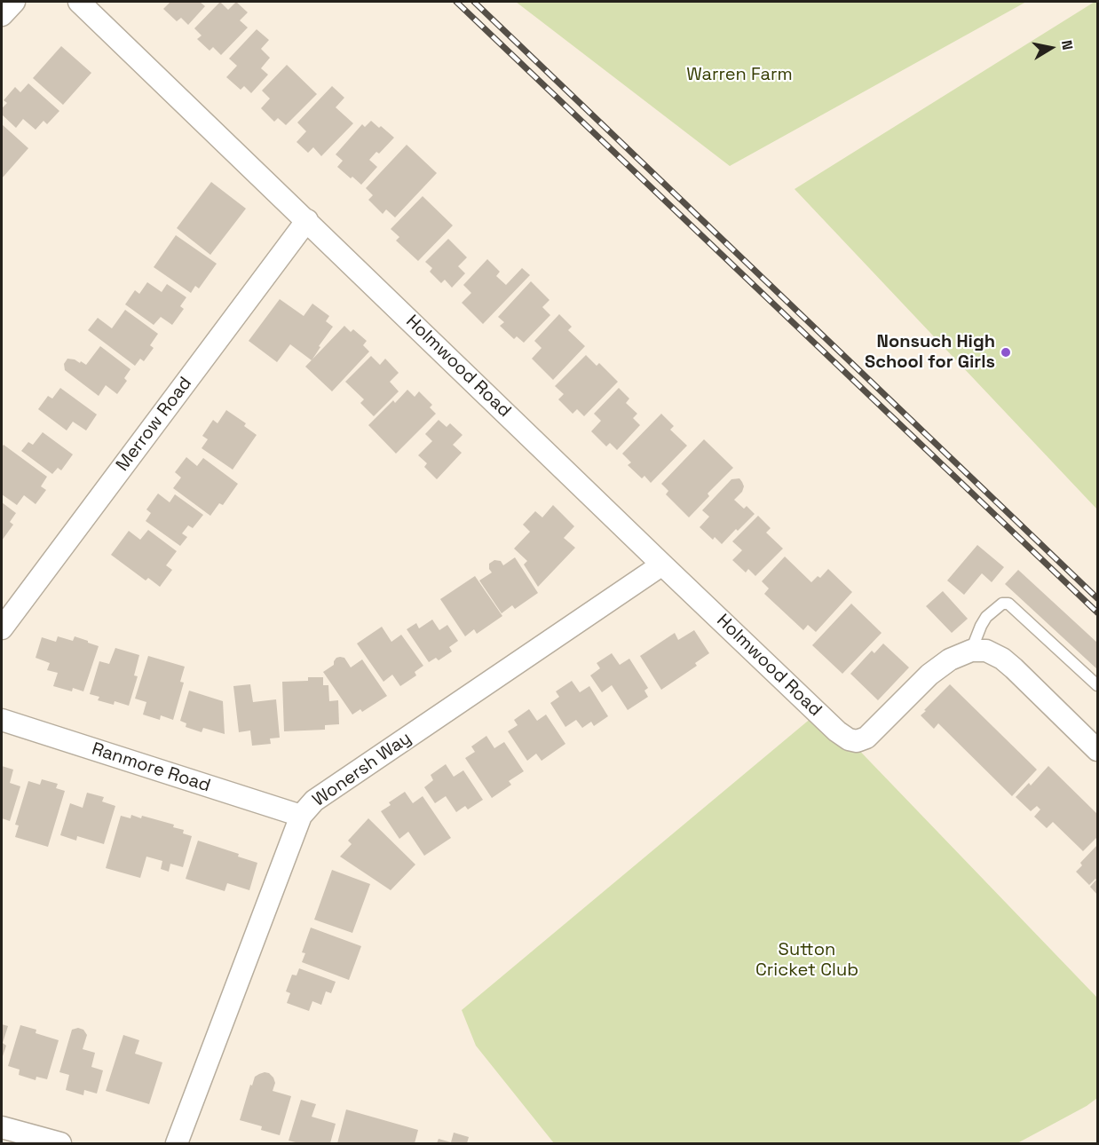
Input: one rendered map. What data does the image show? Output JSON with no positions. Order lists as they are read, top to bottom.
{
  "streets": {
    "street": [
      "Holmwood Road",
      "Merrow Road",
      "Ranmore Road",
      "Wonersh Way"
    ]
  },
  "crossings": [
    ["Holmwood Road", "Merrow Road"],
    ["Holmwood Road", "Wonersh Way"],
    ["Ranmore Road", "Wonersh Way"]
  ],
  "parks": ["Warren Farm", "Sutton Cricket Club"],
  "places": ["Nonsuch High School for Girls"],
  "north": "right"
}
